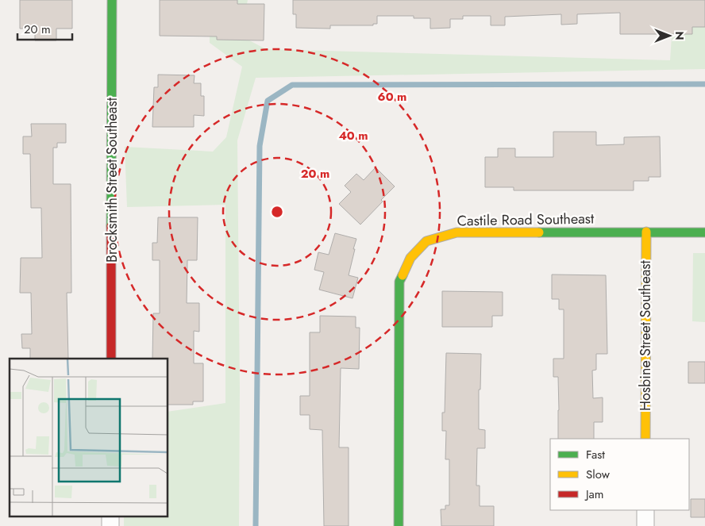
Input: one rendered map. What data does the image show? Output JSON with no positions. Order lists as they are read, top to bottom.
{
  "streets": {
    "street": ["Brocksmith Street Southeast", "Castile Road Southeast", "Hosbine Street Southeast"]
  },
  "crossings": [
    ["Castile Road Southeast", "Hosbine Street Southeast"]
  ],
  "legend": ["Fast", "Slow", "Jam"],
  "scale_bar": "20 m",
  "north": "right",
  "rings": ["60 m", "40 m", "20 m"]
}
